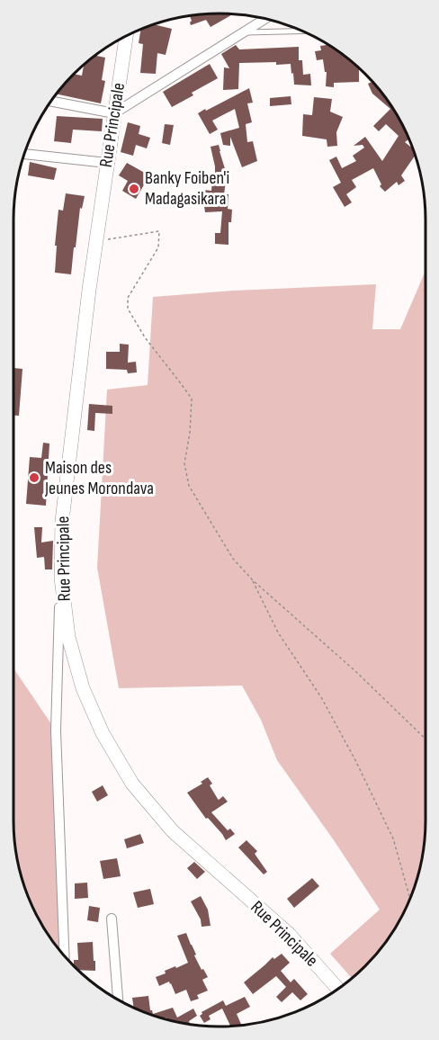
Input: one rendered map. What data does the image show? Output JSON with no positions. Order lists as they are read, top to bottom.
{
  "streets": {
    "main road": ["Rue Principale"]
  },
  "places": ["Banky Foiben'i Madagasikara", "Maison des Jeunes Morondava"]
}
